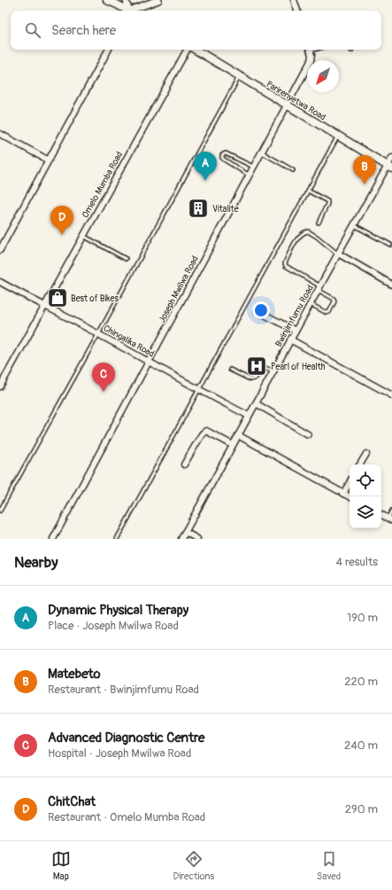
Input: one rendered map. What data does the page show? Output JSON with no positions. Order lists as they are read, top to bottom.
{
  "streets": {
    "main road": ["Parirenyetwa Road"],
    "street": [
      "Omelo Mumba Road",
      "Joseph Mwilwa Road",
      "Bwinjimfumu Road",
      "Chingalika Road"
    ]
  },
  "crossings": [
    ["Parirenyetwa Road", "Joseph Mwilwa Road"],
    ["Parirenyetwa Road", "Bwinjimfumu Road"],
    ["Omelo Mumba Road", "Chingalika Road"],
    ["Joseph Mwilwa Road", "Chingalika Road"],
    ["Bwinjimfumu Road", "Chingalika Road"]
  ],
  "places": {
    "building": ["Vitalite"],
    "shop": ["Best of Bikes"],
    "hospital": ["Pearl of Health"]
  },
  "north": "bottom left",
  "page": {
    "search": "Search here",
    "pins": [
      "A",
      "B",
      "D",
      "C"
    ],
    "heading": ["Nearby", "4 results"],
    "list": [
      {
        "mark": "A",
        "name": "Dynamic Physical Therapy",
        "note": "Place · Joseph Mwilwa Road",
        "value": "190 m"
      },
      {
        "mark": "B",
        "name": "Matebeto",
        "note": "Restaurant · Bwinjimfumu Road",
        "value": "220 m"
      },
      {
        "mark": "C",
        "name": "Advanced Diagnostic Centre",
        "note": "Hospital · Joseph Mwilwa Road",
        "value": "240 m"
      },
      {
        "mark": "D",
        "name": "ChitChat",
        "note": "Restaurant · Omelo Mumba Road",
        "value": "290 m"
      }
    ],
    "nav": ["Map", "Directions", "Saved"]
  }
}
